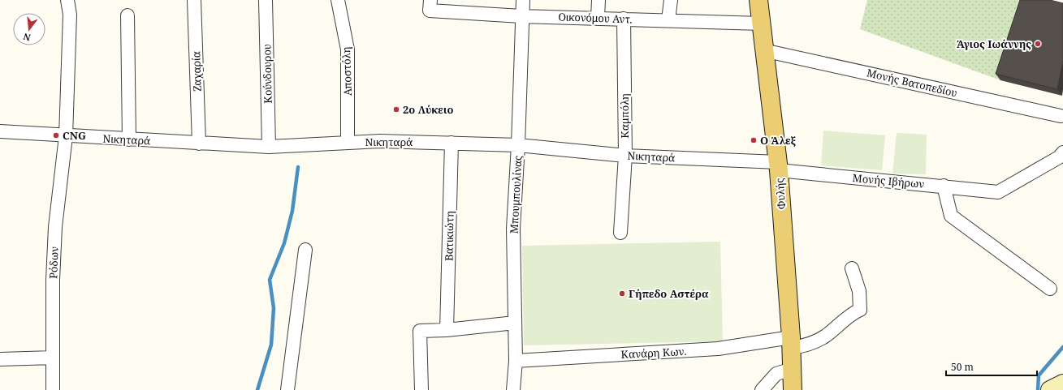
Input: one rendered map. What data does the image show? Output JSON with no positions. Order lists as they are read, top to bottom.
{
  "streets": {
    "main road": ["Φυλής"],
    "street": [
      "Οικονόμου Αντ.",
      "Ζαχαρία",
      "Αποστόλη",
      "Κούνδουρου",
      "Μονής Βατοπεδίου",
      "Καμπόλη",
      "Νικηταρά",
      "Μονής Ιβήρων",
      "Μπουμπουλίνας",
      "Βατικιώτη",
      "Ρόδων",
      "Κανάρη Κων."
    ]
  },
  "crossings": [
    ["Οικονόμου Αντ.", "Καμπόλη"],
    ["Οικονόμου Αντ.", "Φυλής"],
    ["Οικονόμου Αντ.", "Μπουμπουλίνας"],
    ["Ζαχαρία", "Νικηταρά"],
    ["Αποστόλη", "Νικηταρά"],
    ["Κούνδουρου", "Νικηταρά"],
    ["Μονής Βατοπεδίου", "Φυλής"],
    ["Καμπόλη", "Νικηταρά"],
    ["Νικηταρά", "Μονής Ιβήρων"],
    ["Νικηταρά", "Φυλής"],
    ["Νικηταρά", "Μπουμπουλίνας"],
    ["Νικηταρά", "Βατικιώτη"],
    ["Νικηταρά", "Ρόδων"],
    ["Μονής Ιβήρων", "Φυλής"],
    ["Φυλής", "Κανάρη Κων."],
    ["Μπουμπουλίνας", "Κανάρη Κων."]
  ],
  "places": [
    "Άγιος Ιωάννης",
    "2ο Λύκειο",
    "CNG",
    "Ο Άλεξ",
    "Γήπεδο Αστέρα"
  ],
  "scale_bar": "50 m",
  "north": "bottom"
}
